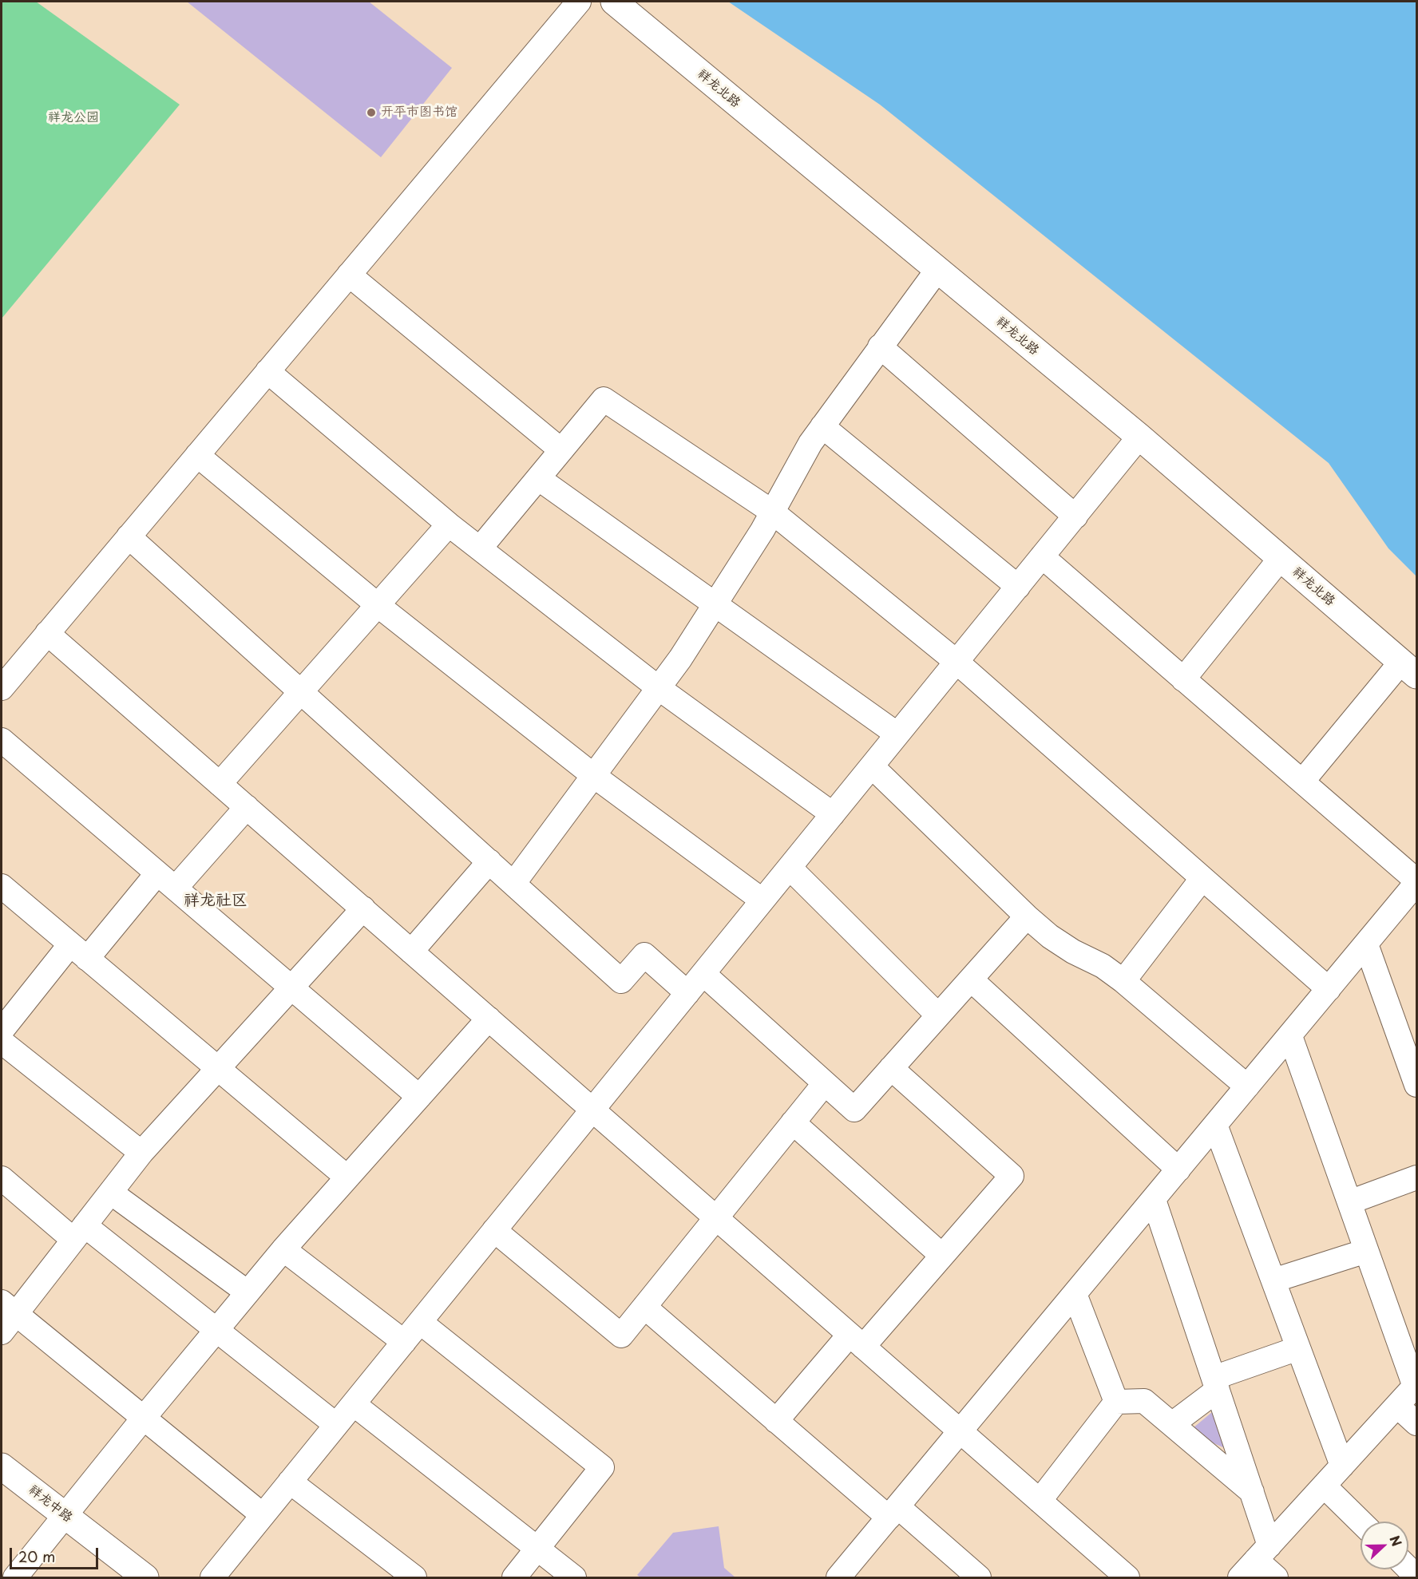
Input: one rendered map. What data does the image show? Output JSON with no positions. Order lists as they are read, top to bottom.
{
  "streets": {
    "street": ["祥龙北路", "祥龙中路"]
  },
  "districts": ["祥龙社区"],
  "parks": ["祥龙公园"],
  "places": ["开平市图书馆"],
  "scale_bar": "20 m",
  "north": "right"
}
